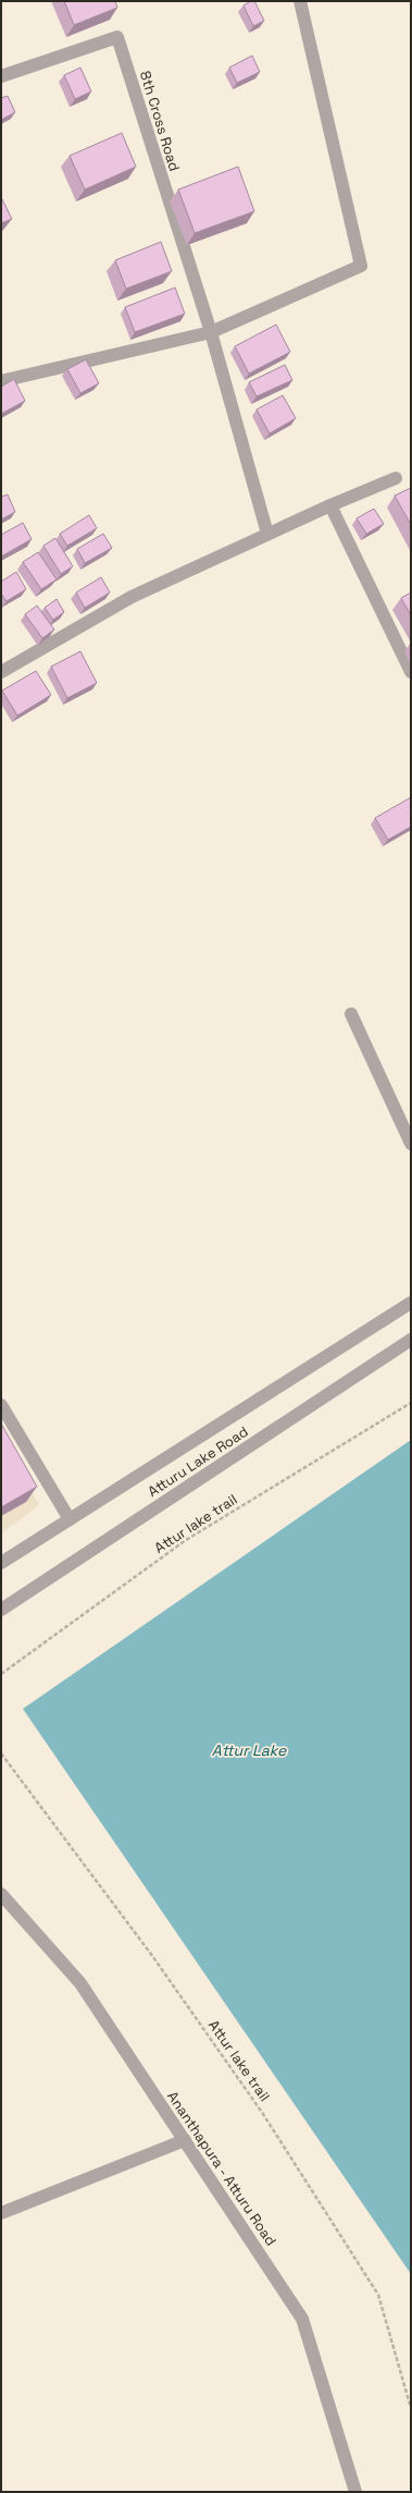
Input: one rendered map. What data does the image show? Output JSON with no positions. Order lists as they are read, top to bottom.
{
  "streets": {
    "street": ["8th Cross Road", "Atturu Lake Road", "Ananthapura - Atturu Road"],
    "path": ["Attur lake trail"]
  },
  "water": ["Attur Lake"]
}
